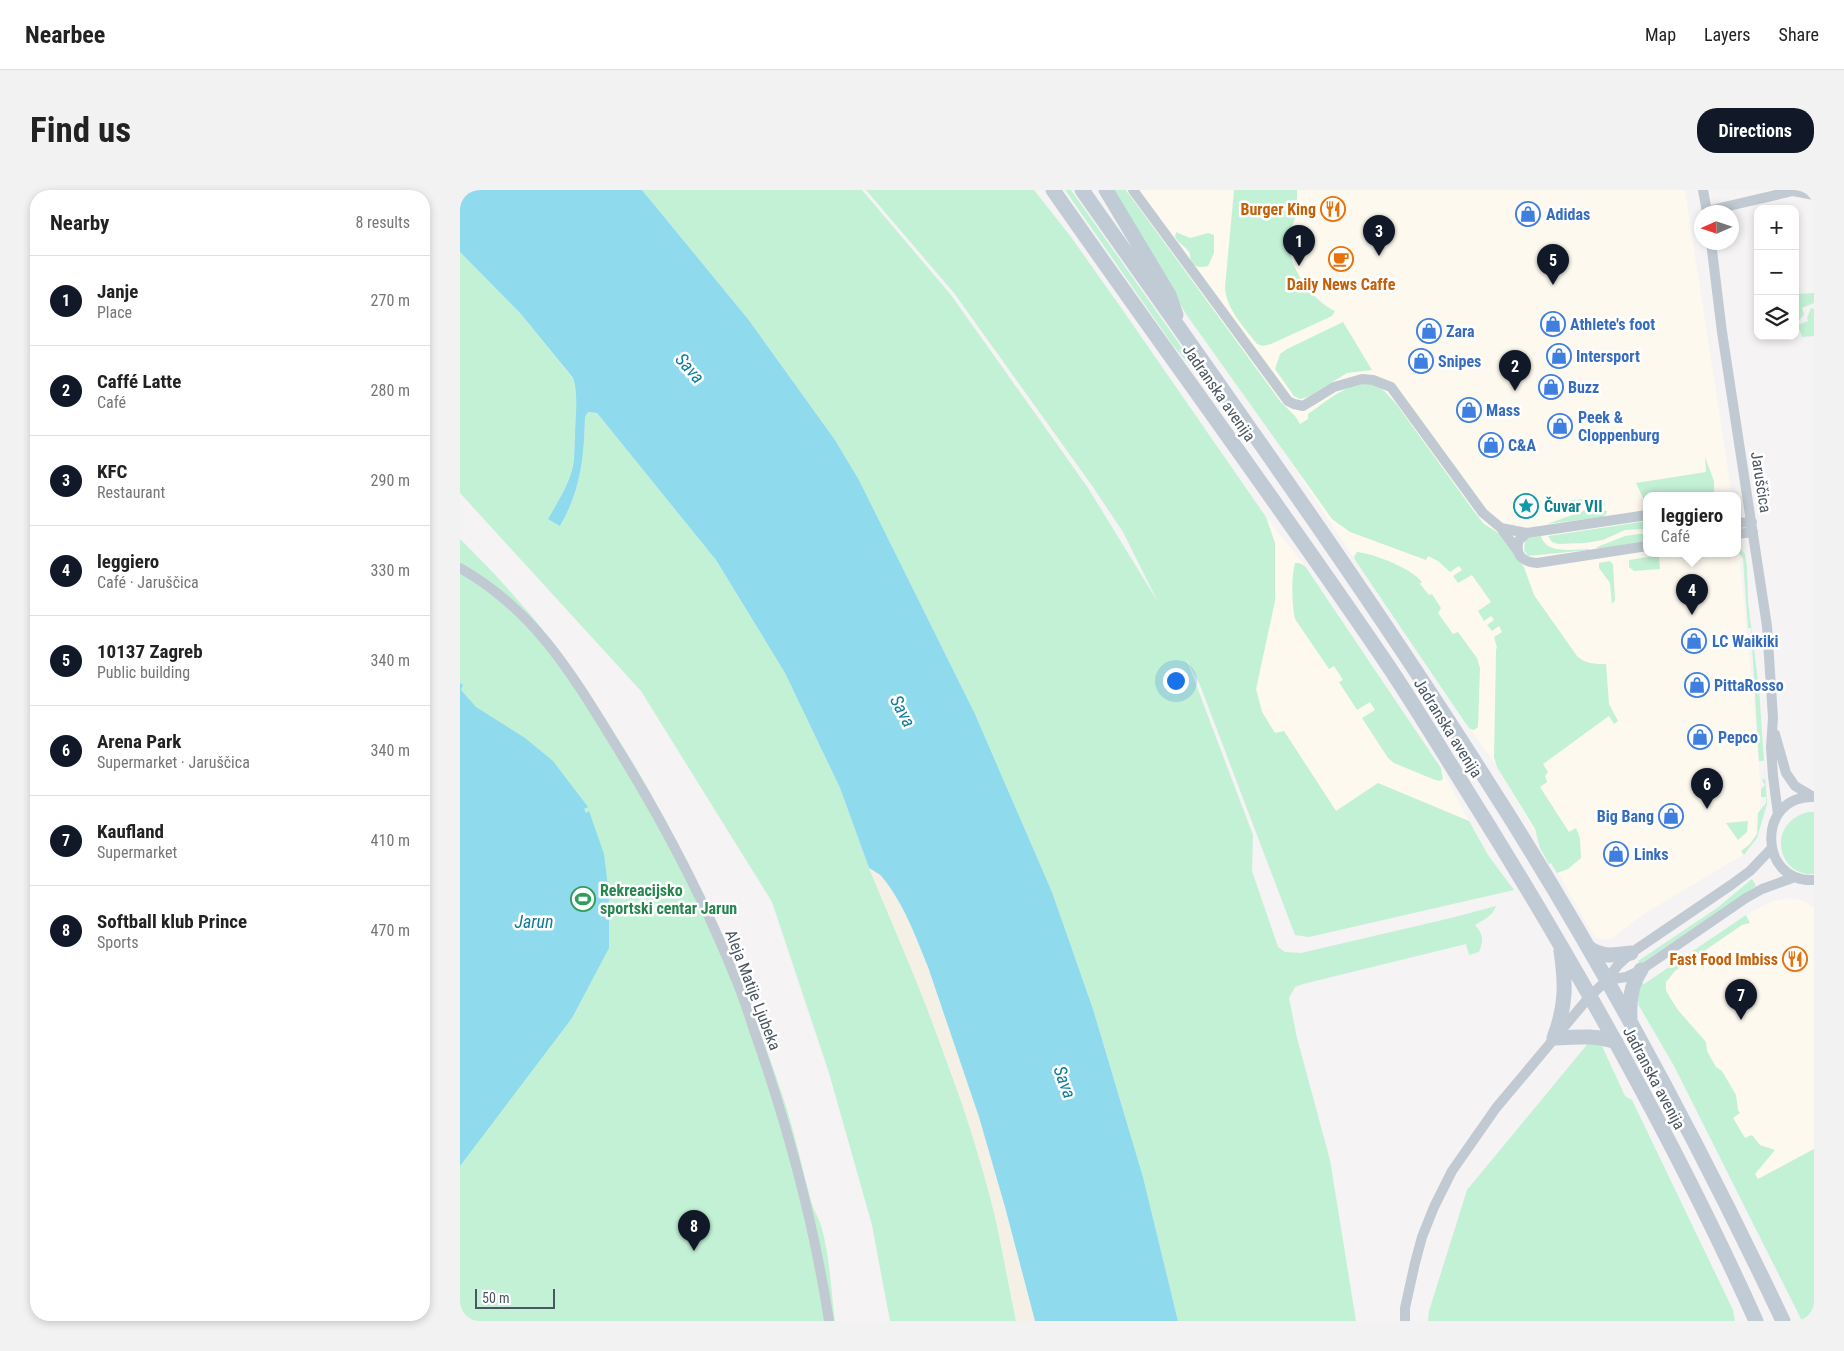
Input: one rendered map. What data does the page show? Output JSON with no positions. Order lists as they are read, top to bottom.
{
  "streets": {
    "main road": ["Jadranska avenija"],
    "street": ["Jaruščica", "Aleja Matije Ljubeka"]
  },
  "water": ["Sava", "Jarun"],
  "places": {
    "restaurant": ["Burger King", "Fast Food Imbiss"],
    "shop": [
      "Adidas",
      "Athlete's foot",
      "Zara",
      "Intersport",
      "Snipes",
      "Buzz",
      "Mass",
      "Peek & Cloppenburg",
      "C&A",
      "LC Waikiki",
      "PittaRosso",
      "Pepco",
      "Big Bang",
      "Links"
    ],
    "cafe": ["Daily News Caffe"],
    "place": ["Čuvar VII"],
    "sports": ["Rekreacijsko sportski centar Jarun"]
  },
  "scale_bar": "50 m",
  "north": "left",
  "page": {
    "header": "Nearbee",
    "nav": ["Map", "Layers", "Share"],
    "buttons": "Directions",
    "title": "Find us",
    "heading": ["Nearby", "8 results"],
    "map_buttons": ["+", "−"],
    "pins": [
      "3",
      "1",
      "5",
      "2",
      "4",
      "6",
      "7",
      "8"
    ],
    "list": [
      {
        "mark": "1",
        "name": "Janje",
        "note": "Place",
        "value": "270 m"
      },
      {
        "mark": "2",
        "name": "Caffé Latte",
        "note": "Café",
        "value": "280 m"
      },
      {
        "mark": "3",
        "name": "KFC",
        "note": "Restaurant",
        "value": "290 m"
      },
      {
        "mark": "4",
        "name": "leggiero",
        "note": "Café · Jaruščica",
        "value": "330 m"
      },
      {
        "mark": "5",
        "name": "10137 Zagreb",
        "note": "Public building",
        "value": "340 m"
      },
      {
        "mark": "6",
        "name": "Arena Park",
        "note": "Supermarket · Jaruščica",
        "value": "340 m"
      },
      {
        "mark": "7",
        "name": "Kaufland",
        "note": "Supermarket",
        "value": "410 m"
      },
      {
        "mark": "8",
        "name": "Softball klub Prince",
        "note": "Sports",
        "value": "470 m"
      }
    ],
    "popup": ["leggiero", "Café"],
    "scale": "50 m"
  }
}
